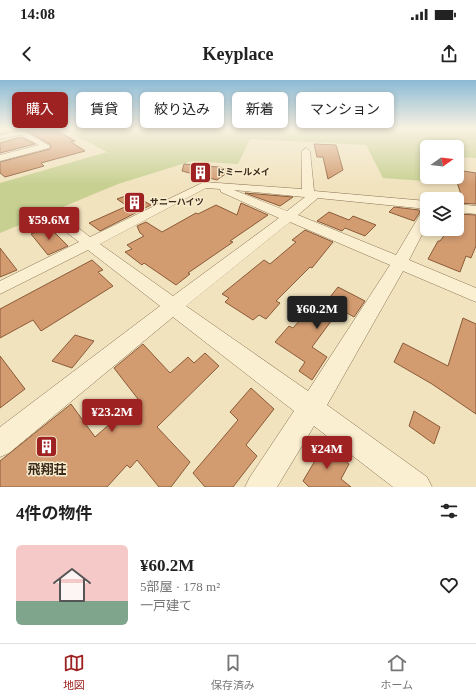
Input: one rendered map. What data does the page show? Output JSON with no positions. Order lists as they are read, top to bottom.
{
  "places": {
    "building": ["ドミールメイ", "サニーハイツ", "飛翔荘"]
  },
  "north": "right",
  "page": {
    "status": "14:08",
    "header": "Keyplace",
    "chip": [
      "購入",
      "賃貸",
      "絞り込み",
      "新着",
      "マンション"
    ],
    "price": [
      "¥59.6M",
      "¥60.2M",
      "¥23.2M",
      "¥24M"
    ],
    "heading": "4件の物件",
    "list": [
      {
        "name": "¥60.2M",
        "note": "5部屋 · 178 m² · 一戸建て"
      }
    ],
    "tabs": ["地図", "保存済み", "ホーム"]
  }
}
